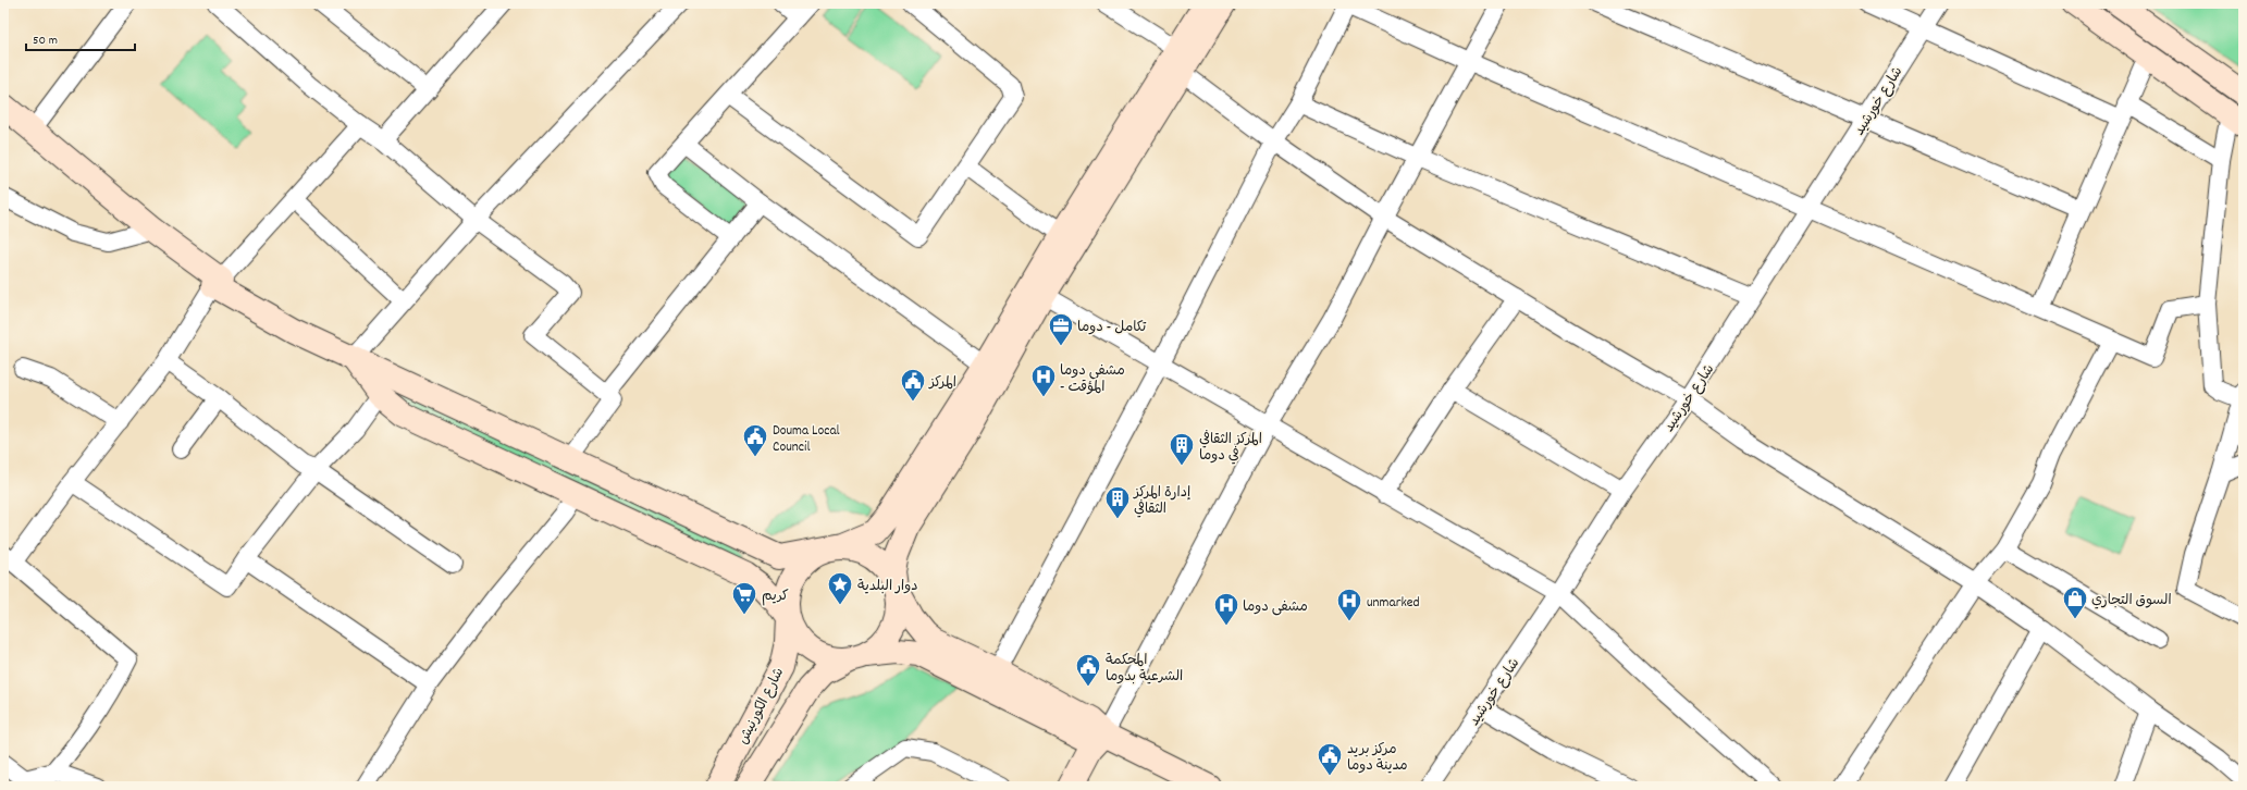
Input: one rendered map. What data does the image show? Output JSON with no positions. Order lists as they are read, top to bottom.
{
  "streets": {
    "main road": ["شارع الكورنيش"],
    "street": ["شارع خورشيد"]
  },
  "places": {
    "office": ["تكامل - دوما"],
    "hospital": ["مشفى دوما - المؤقت", "unmarked", "مشفى دوما"],
    "public building": [
      "المركز",
      "Douma Local Council",
      "المحكمة الشرعية بدوما",
      "مركز بريد مدينة دوما"
    ],
    "building": ["المركز الثقافي في دوما", "إدارة المركز الثقافي"],
    "place": ["دوار البلدية"],
    "supermarket": ["كريم"],
    "shop": ["السوق التجاري"]
  },
  "scale_bar": "50 m"
}
